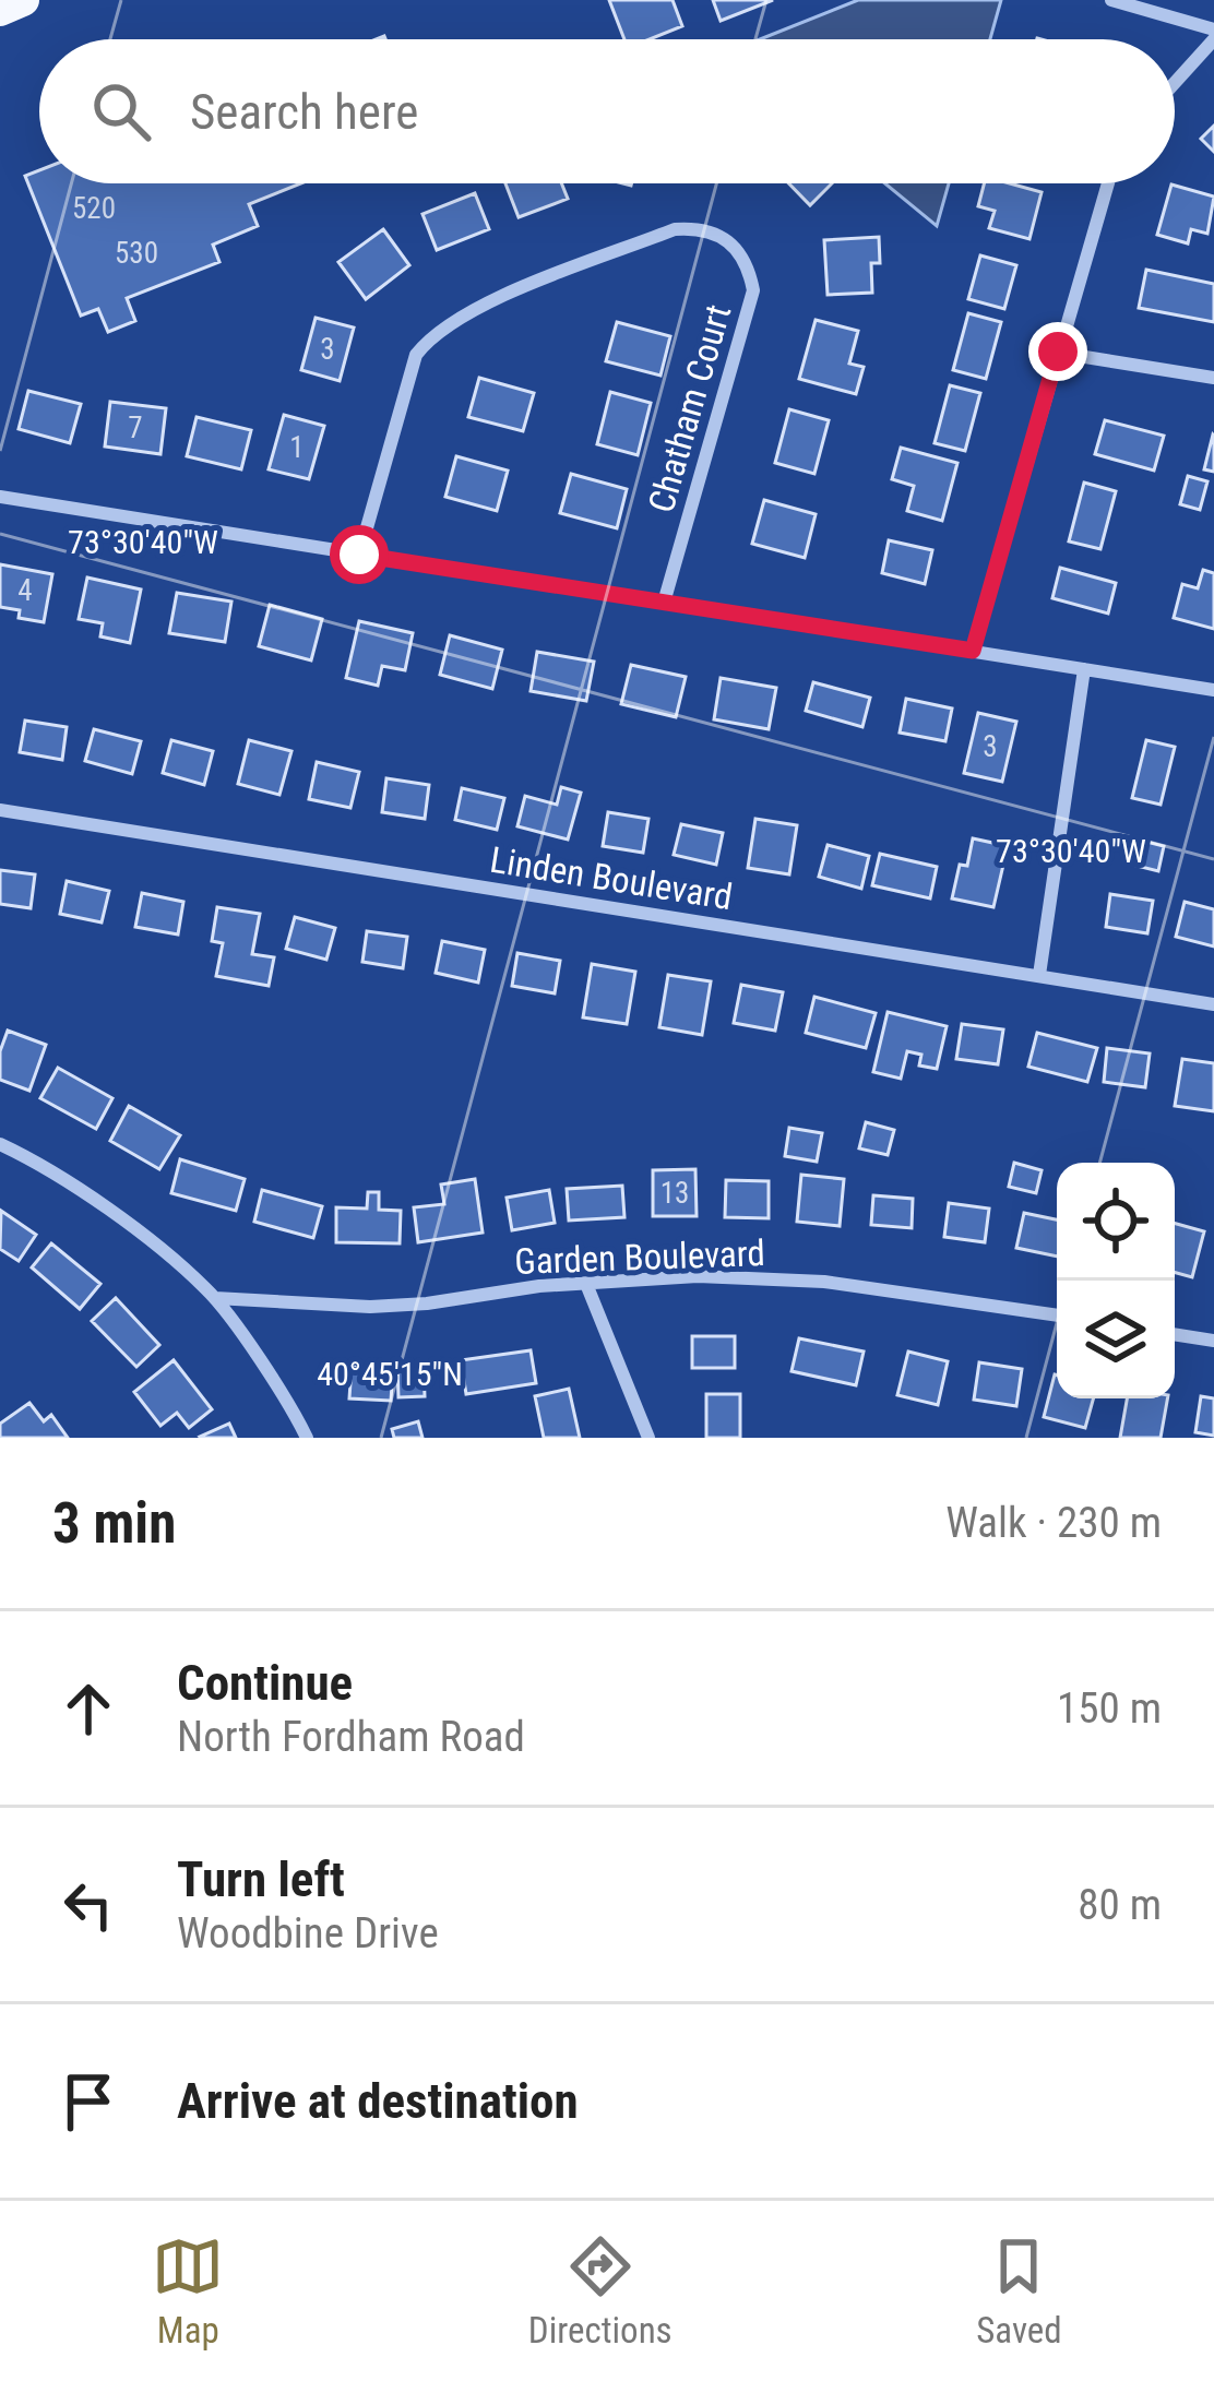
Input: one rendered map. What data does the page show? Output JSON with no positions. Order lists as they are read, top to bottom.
{
  "streets": {
    "street": ["Chatham Court", "Linden Boulevard", "Garden Boulevard"]
  },
  "house_numbers": [
    "520",
    "530",
    "3",
    "7",
    "1",
    "4",
    "3",
    "13"
  ],
  "page": {
    "search": "Search here",
    "heading": ["3 min", "Walk · 230 m"],
    "list": [
      ["Continue", "North Fordham Road", "150 m"],
      ["Turn left", "Woodbine Drive", "80 m"],
      "Arrive at destination"
    ],
    "nav": ["Map", "Directions", "Saved"]
  },
  "coordinates": ["73°30'40\"W", "40°45'15\"N"]
}
